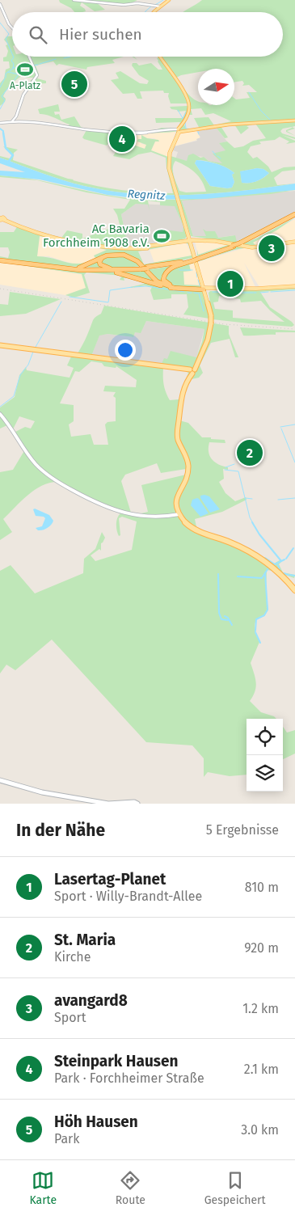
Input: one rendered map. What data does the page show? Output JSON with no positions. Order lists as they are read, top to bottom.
{
  "water": ["Regnitz"],
  "places": {
    "sports": ["A-Platz", "AC Bavaria Forchheim 1908 e.V."]
  },
  "north": "right",
  "page": {
    "search": "Hier suchen",
    "pins": [
      "5",
      "4",
      "3",
      "1",
      "2"
    ],
    "heading": ["In der Nähe", "5 Ergebnisse"],
    "list": [
      {
        "mark": "1",
        "name": "Lasertag-Planet",
        "note": "Sport · Willy-Brandt-Allee",
        "value": "810 m"
      },
      {
        "mark": "2",
        "name": "St. Maria",
        "note": "Kirche",
        "value": "920 m"
      },
      {
        "mark": "3",
        "name": "avangard8",
        "note": "Sport",
        "value": "1.2 km"
      },
      {
        "mark": "4",
        "name": "Steinpark Hausen",
        "note": "Park · Forchheimer Straße",
        "value": "2.1 km"
      },
      {
        "mark": "5",
        "name": "Höh Hausen",
        "note": "Park",
        "value": "3.0 km"
      }
    ],
    "nav": ["Karte", "Route", "Gespeichert"]
  }
}
